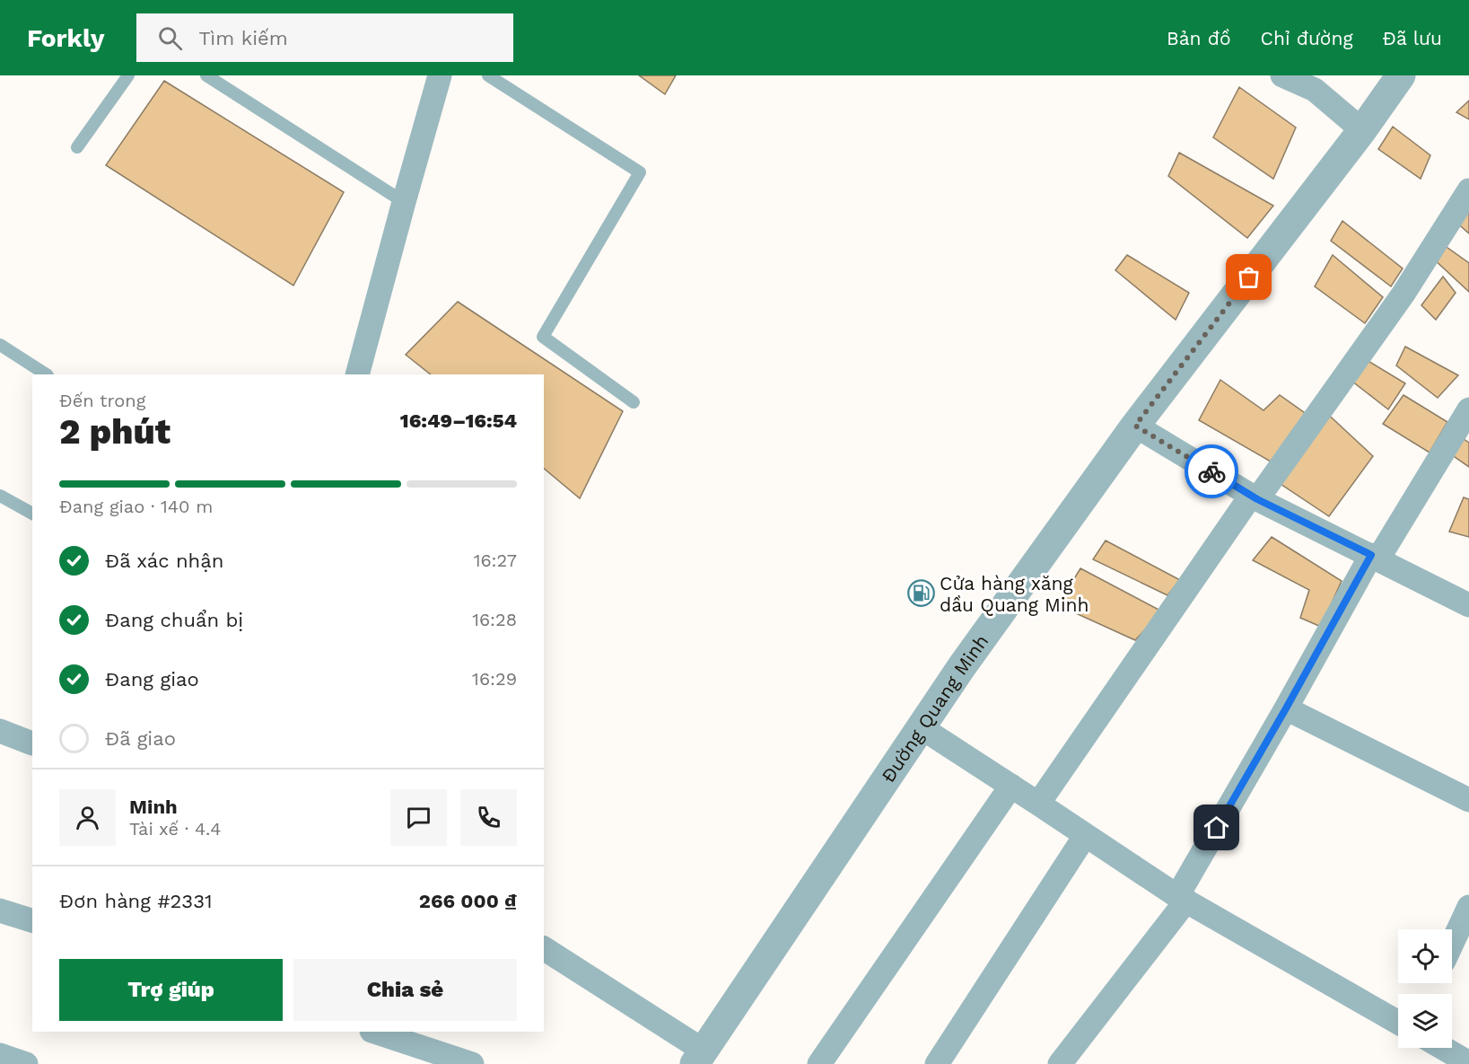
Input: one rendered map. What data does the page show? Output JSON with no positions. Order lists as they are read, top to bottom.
{
  "streets": {
    "street": ["Đường Quang Minh"]
  },
  "places": {
    "fuel station": ["Cửa hàng xăng dầu Quang Minh"]
  },
  "page": {
    "header": "Forkly",
    "search": "Tìm kiếm",
    "nav": ["Bản đồ", "Chỉ đường", "Đã lưu"],
    "heading": ["2 phút", "Đến trong", "16:49–16:54"],
    "panel": [
      "Minh",
      "Tài xế · 4.4",
      "Đơn hàng #2331",
      "266 000 ₫"
    ],
    "bar": "Đang giao · 140 m",
    "list": [
      ["Đã xác nhận", "16:27"],
      ["Đang chuẩn bị", "16:28"],
      ["Đang giao", "16:29"],
      "Đã giao"
    ],
    "buttons": ["Trợ giúp", "Chia sẻ"]
  }
}
